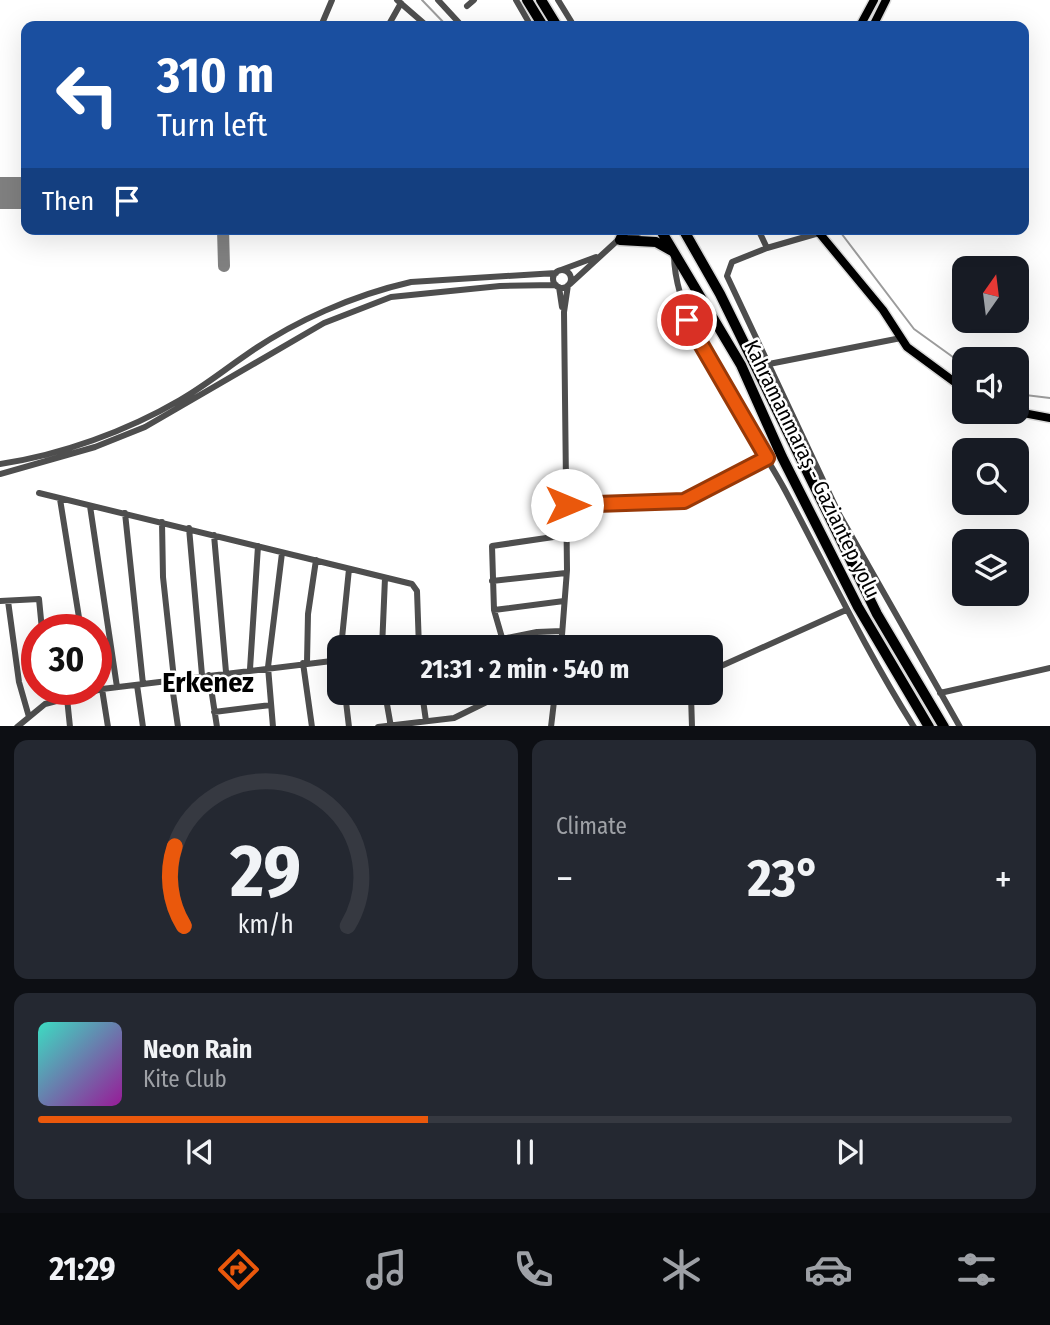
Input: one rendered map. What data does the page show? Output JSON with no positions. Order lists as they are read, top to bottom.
{
  "streets": {
    "highway": ["Kahramanmaraş - Gaziantep yolu"]
  },
  "districts": ["Erkenez"],
  "north": "top",
  "page": {
    "turn": ["310 m", "Turn left"],
    "then": "Then",
    "limit": "30",
    "trip": "21:31 · 2 min · 540 m",
    "tile": "Climate",
    "heat": ["−", "23°", "+"],
    "song": ["Neon Rain", "Kite Club"],
    "tabs": "21:29",
    "gauge": ["29", "km/h"]
  }
}
